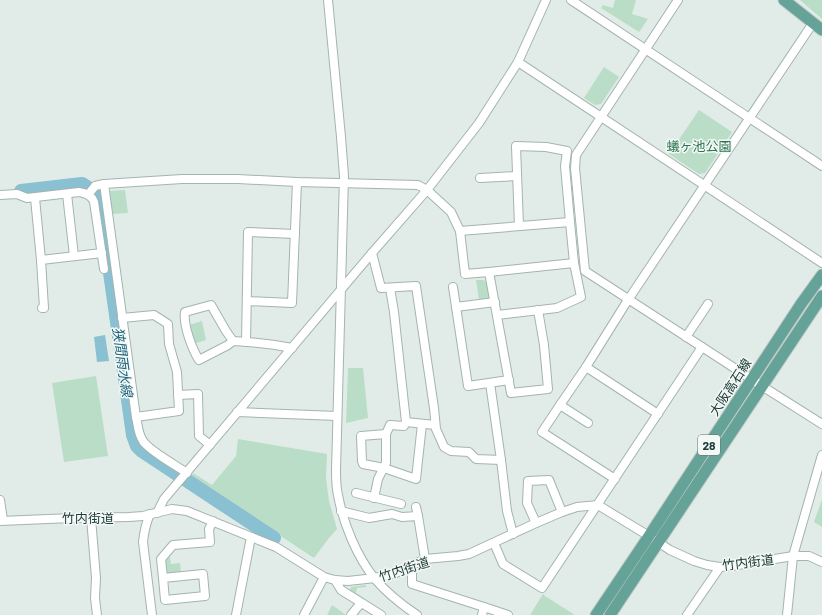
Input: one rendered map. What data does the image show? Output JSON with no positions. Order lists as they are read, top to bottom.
{
  "streets": {
    "main road": ["大阪高石線", "28"],
    "street": ["竹内街道"]
  },
  "crossings": [
    ["大阪高石線", "竹内街道"]
  ],
  "water": ["狭間雨水線"],
  "parks": ["蟻ヶ池公園"]
}
